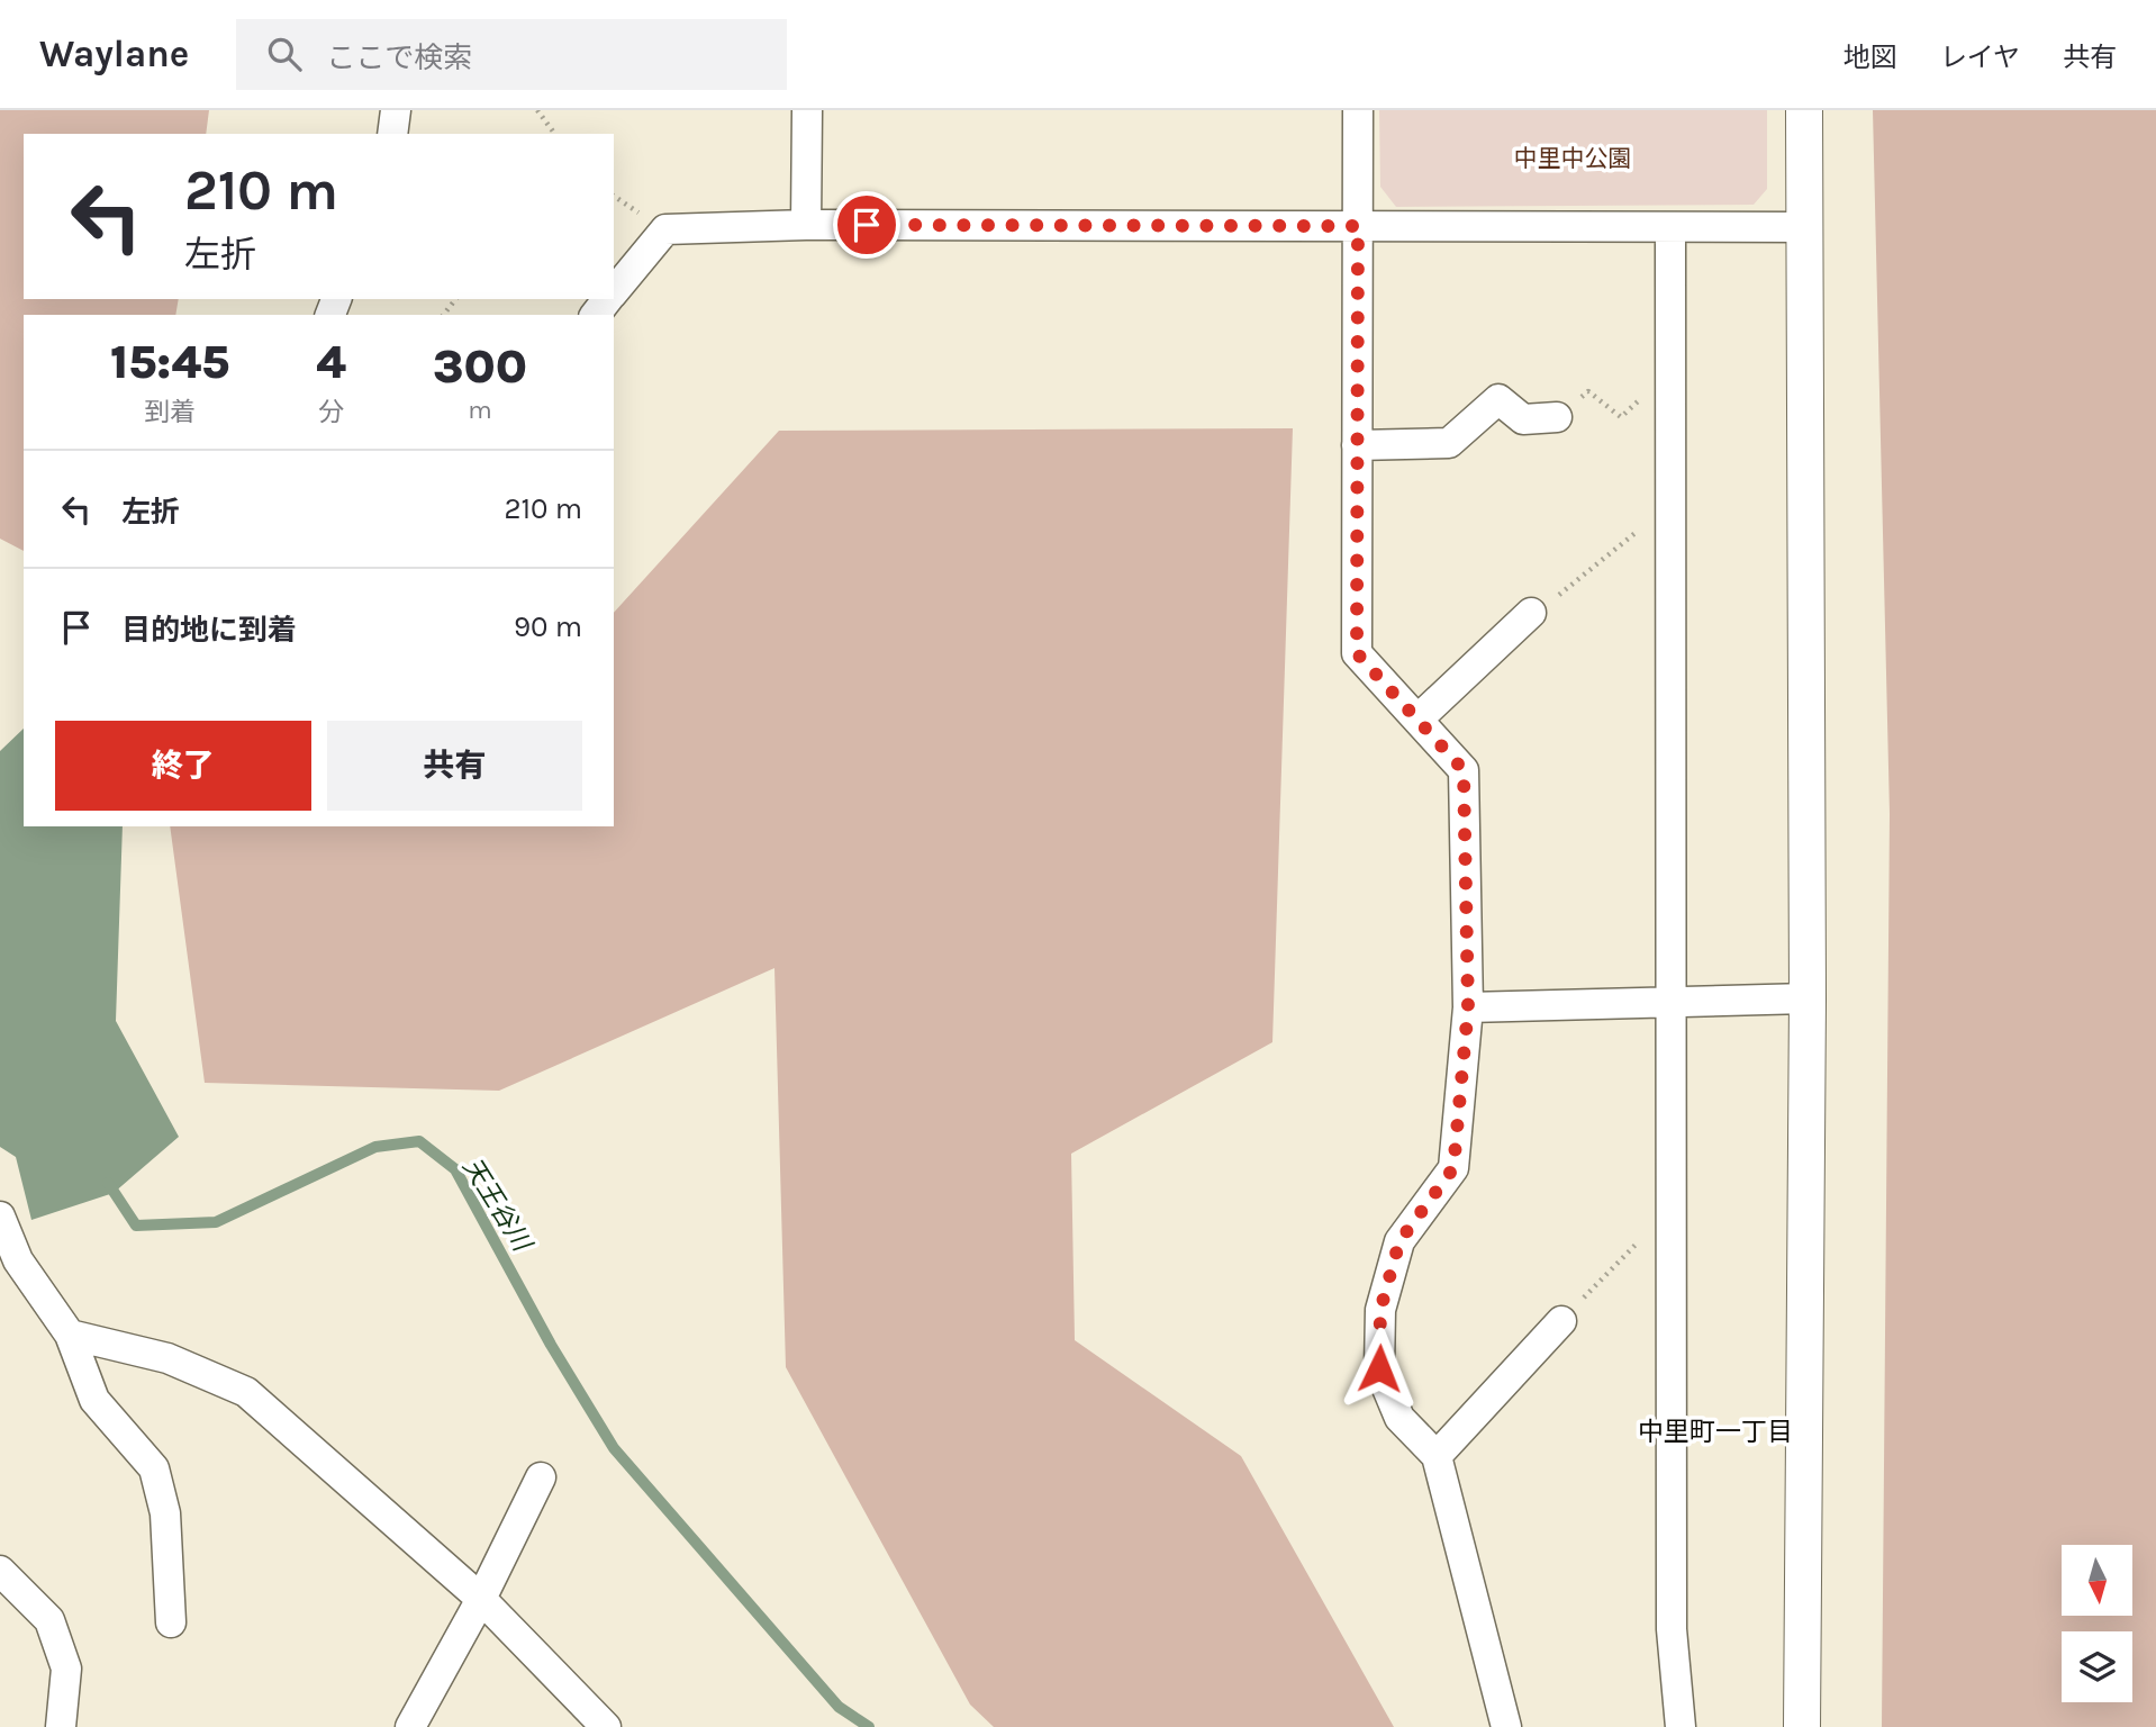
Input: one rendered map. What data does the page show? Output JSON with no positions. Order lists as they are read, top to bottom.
{
  "districts": ["中里町一丁目"],
  "water": ["天王谷川"],
  "parks": ["中里中公園"],
  "north": "bottom",
  "page": {
    "header": "Waylane",
    "search": "ここで検索",
    "nav": ["地図", "レイヤ", "共有"],
    "turn": ["210 m", "左折"],
    "eta": [
      "15:45",
      "到着",
      "4",
      "分",
      "300",
      "m"
    ],
    "list": [
      {
        "name": "左折",
        "value": "210 m"
      },
      {
        "name": "目的地に到着",
        "value": "90 m"
      }
    ],
    "buttons": ["終了", "共有"]
  }
}
